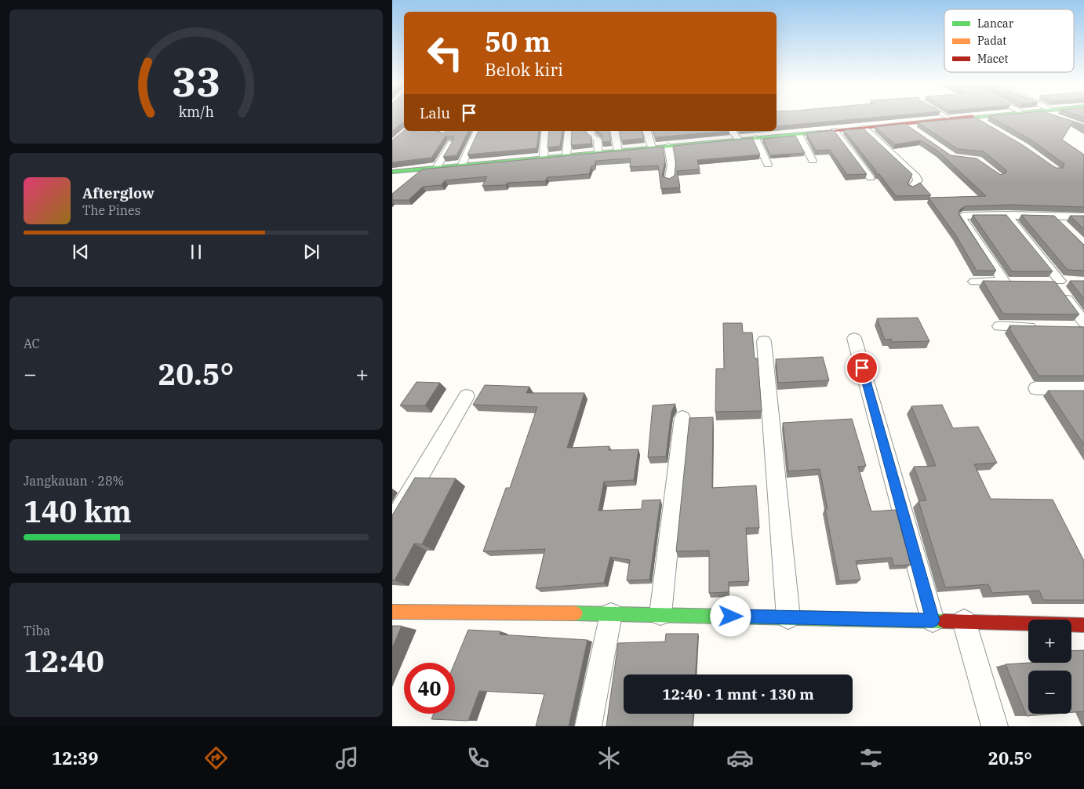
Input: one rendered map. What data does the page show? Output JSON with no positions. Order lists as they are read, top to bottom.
{
  "legend": ["Lancar", "Padat", "Macet"],
  "page": {
    "turn": ["50 m", "Belok kiri"],
    "then": "Lalu",
    "song": ["Afterglow", "The Pines"],
    "tile": [
      "AC",
      ["Jangkauan · 28%", "140 km"],
      ["Tiba", "12:40"]
    ],
    "heat": ["−", "20.5°", "+"],
    "map_buttons": ["+", "−"],
    "limit": "40",
    "trip": "12:40 · 1 mnt · 130 m",
    "tabs": ["12:39", "20.5°"],
    "gauge": ["33", "km/h"]
  }
}
